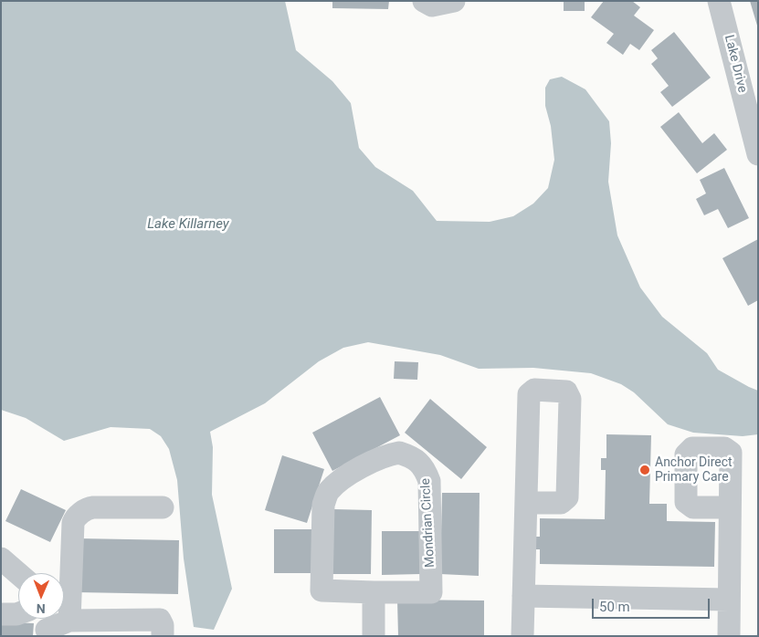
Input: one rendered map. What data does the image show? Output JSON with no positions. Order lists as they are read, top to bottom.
{
  "streets": {
    "street": ["Lake Drive", "Mondrian Circle"]
  },
  "water": ["Lake Killarney"],
  "places": ["Anchor Direct Primary Care"],
  "scale_bar": "50 m",
  "north": "bottom"
}
